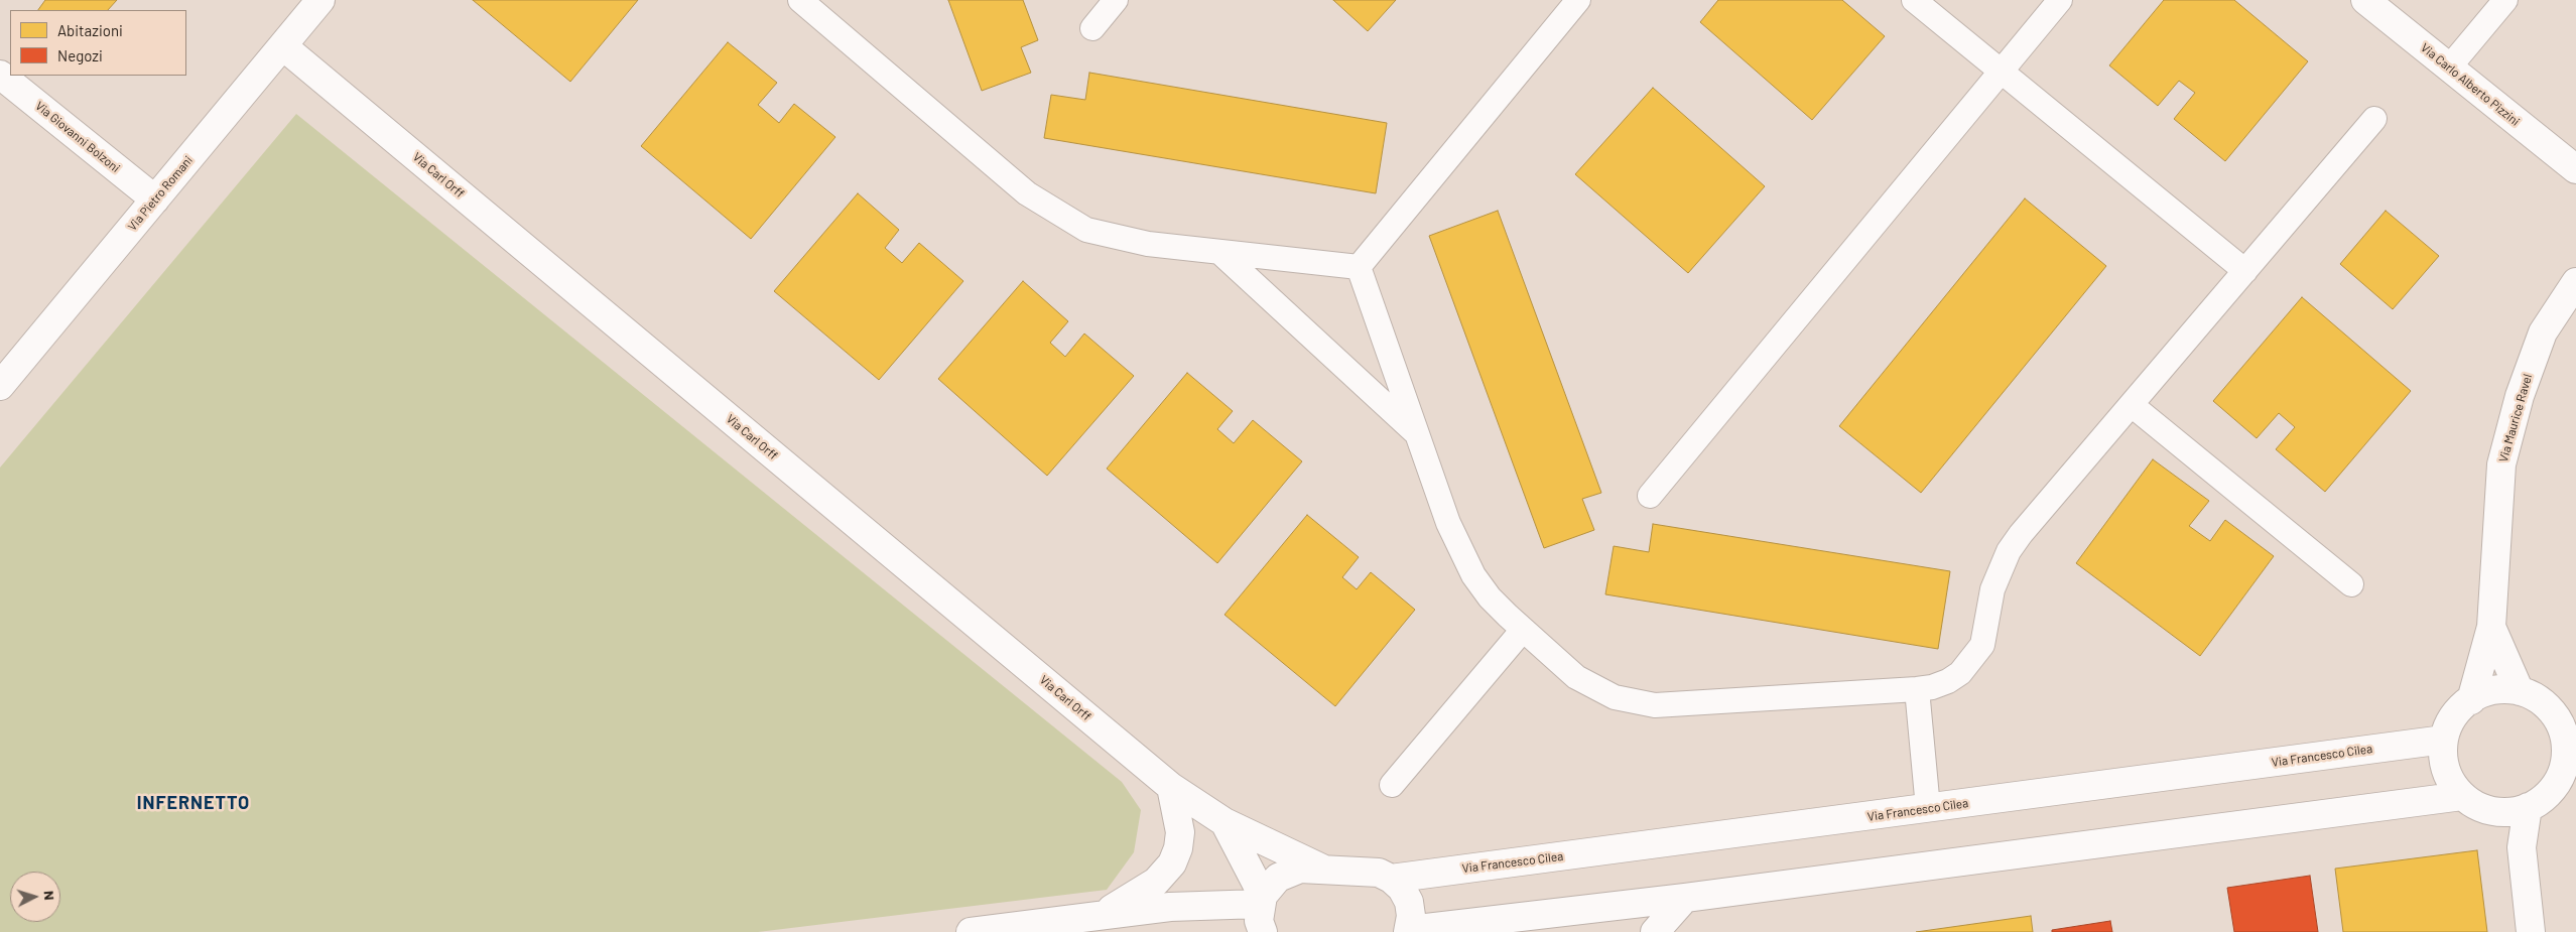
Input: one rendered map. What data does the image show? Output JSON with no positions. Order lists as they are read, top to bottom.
{
  "streets": {
    "street": [
      "Via Carlo Alberto Pizzini",
      "Via Giovanni Bolzoni",
      "Via Carl Orff",
      "Via Pietro Romani",
      "Via Maurice Ravel",
      "Via Francesco Cilea"
    ]
  },
  "crossings": [
    ["Via Giovanni Bolzoni", "Via Pietro Romani"],
    ["Via Carl Orff", "Via Pietro Romani"],
    ["Via Carl Orff", "Via Francesco Cilea"],
    ["Via Maurice Ravel", "Via Francesco Cilea"]
  ],
  "districts": ["INFERNETTO"],
  "legend": ["Abitazioni", "Negozi"],
  "north": "right"
}
